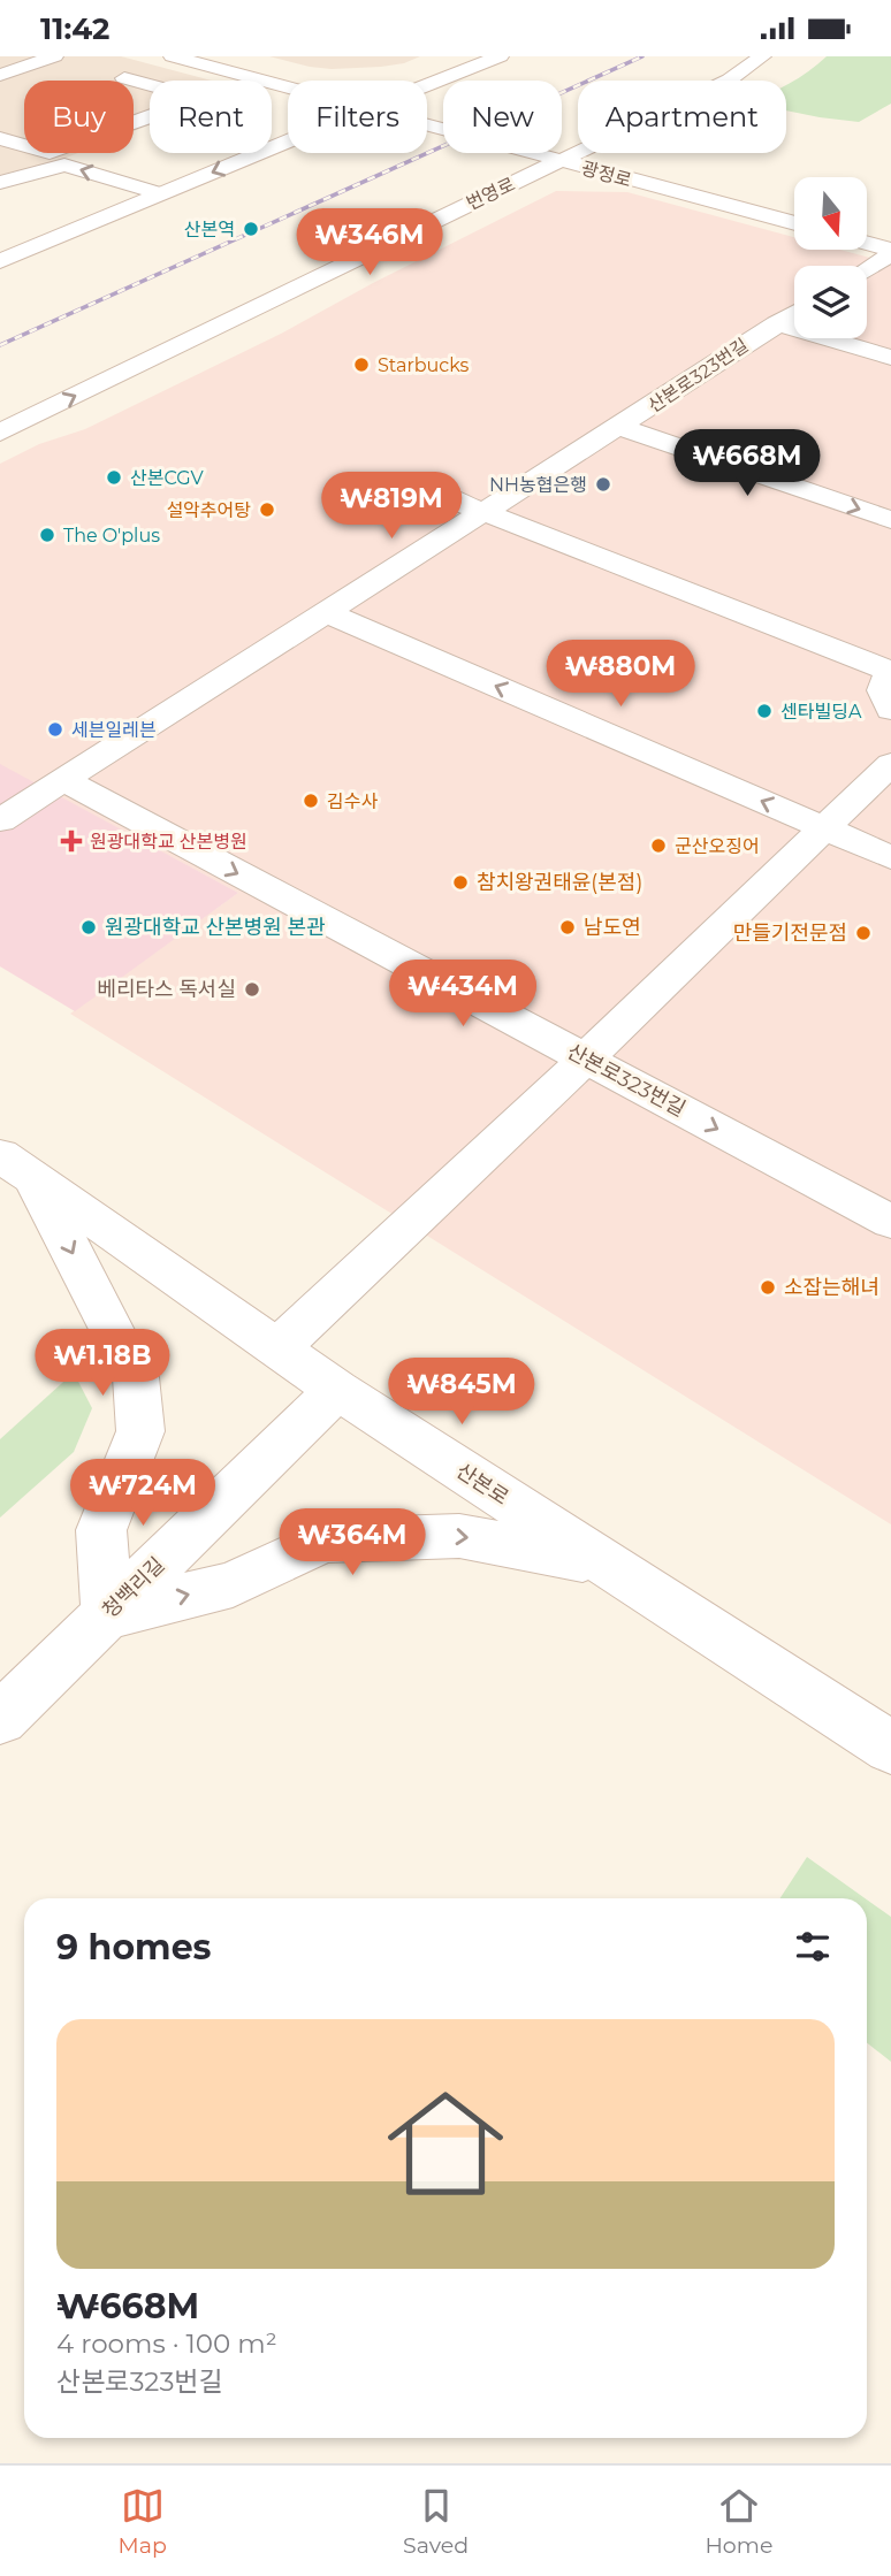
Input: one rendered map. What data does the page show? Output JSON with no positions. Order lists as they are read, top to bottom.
{
  "streets": {
    "street": [
      "광정로",
      "번영로",
      "산본로323번길",
      "산본로",
      "청백리길"
    ]
  },
  "crossings": [
    ["광정로", "번영로"],
    ["산본로", "청백리길"]
  ],
  "places": {
    "other": [
      "산본역",
      "Starbucks",
      "산본CGV",
      "NH농협은행",
      "설악추어탕",
      "The O'plus",
      "센타빌딩A",
      "세븐일레븐",
      "김수사",
      "군산오징어",
      "참치왕권태윤(본점)",
      "원광대학교 산본병원 본관",
      "남도연",
      "만들기전문점",
      "베리타스 독서실",
      "소잡는해녀"
    ],
    "health": ["원광대학교 산본병원"]
  },
  "north": "bottom",
  "page": {
    "status": "11:42",
    "chip": [
      "Buy",
      "Rent",
      "Filters",
      "New",
      "Apartment"
    ],
    "price": [
      "₩346M",
      "₩668M",
      "₩819M",
      "₩880M",
      "₩434M",
      "₩1.18B",
      "₩845M",
      "₩724M",
      "₩364M"
    ],
    "heading": "9 homes",
    "list": [
      {
        "name": "₩668M",
        "note": "4 rooms · 100 m² · 산본로323번길"
      }
    ],
    "tabs": ["Map", "Saved", "Home"]
  }
}
